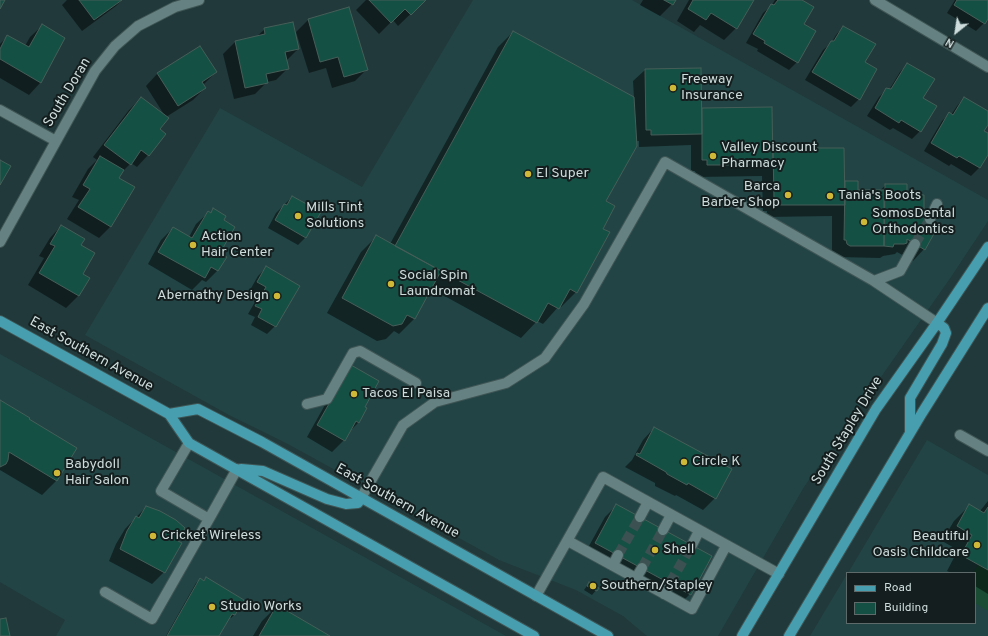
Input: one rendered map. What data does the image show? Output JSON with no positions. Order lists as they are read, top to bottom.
{
  "streets": {
    "main road": ["East Southern Avenue", "South Stapley Drive"],
    "street": ["South Doran"]
  },
  "places": [
    "Freeway Insurance",
    "Valley Discount Pharmacy",
    "El Super",
    "Barca Barber Shop",
    "Tania's Boots",
    "Mills Tint Solutions",
    "SomosDental Orthodontics",
    "Action Hair Center",
    "Social Spin Laundromat",
    "Abernathy Design",
    "Tacos El Paisa",
    "Circle K",
    "Babydoll Hair Salon",
    "Cricket Wireless",
    "Beautiful Oasis Childcare",
    "Shell",
    "Southern/Stapley",
    "Studio Works"
  ],
  "legend": ["Road", "Building"],
  "north": "bottom left"
}
